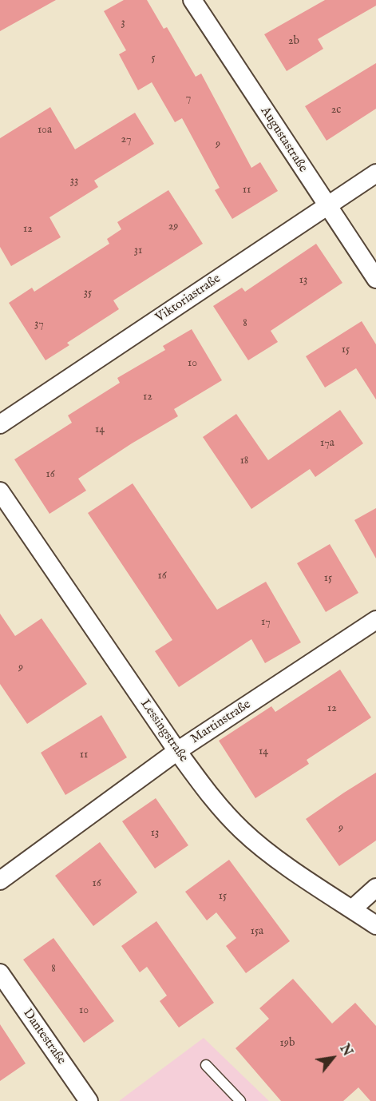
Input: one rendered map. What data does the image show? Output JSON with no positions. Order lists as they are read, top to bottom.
{
  "streets": {
    "street": [
      "Augustastraße",
      "Viktoriastraße",
      "Martinstraße",
      "Lessingstraße",
      "Dantestraße"
    ]
  },
  "crossings": [
    ["Augustastraße", "Viktoriastraße"],
    ["Martinstraße", "Lessingstraße"]
  ],
  "house_numbers": [
    "3",
    "2b",
    "5",
    "7",
    "2c",
    "10a",
    "27",
    "9",
    "33",
    "11",
    "29",
    "12",
    "31",
    "13",
    "35",
    "8",
    "37",
    "15",
    "10",
    "12",
    "14",
    "17a",
    "18",
    "16",
    "16",
    "15",
    "17",
    "9",
    "12",
    "14",
    "11",
    "9",
    "13",
    "16",
    "15",
    "15a",
    "8",
    "10",
    "19b"
  ],
  "north": "top right"
}
